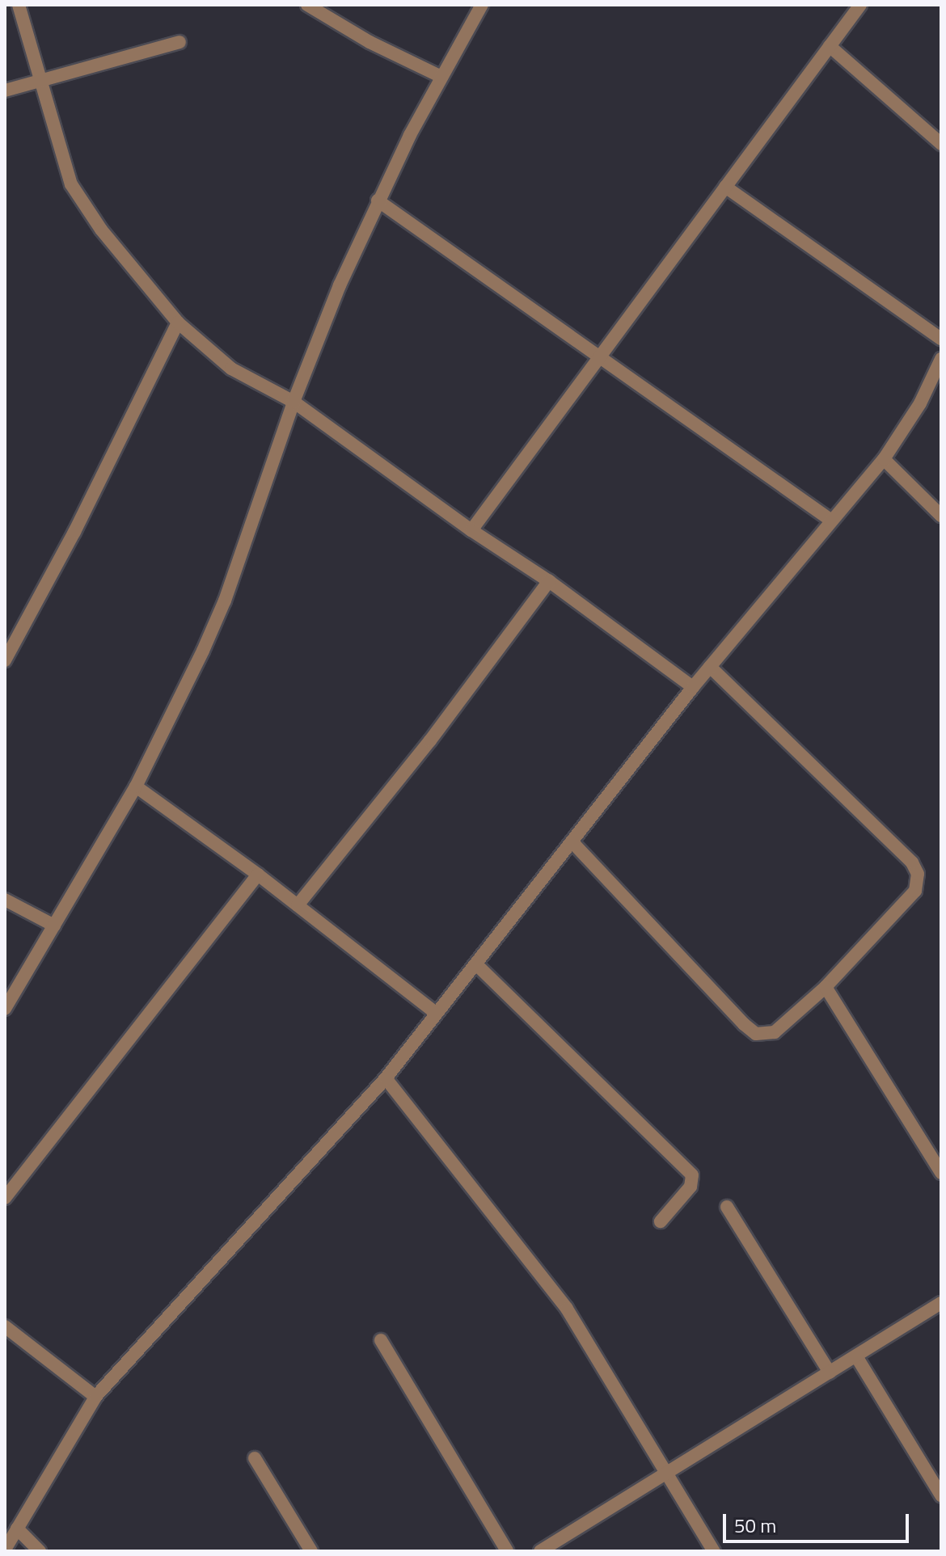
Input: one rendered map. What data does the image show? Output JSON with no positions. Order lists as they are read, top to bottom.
{
  "scale_bar": "50 m"
}
